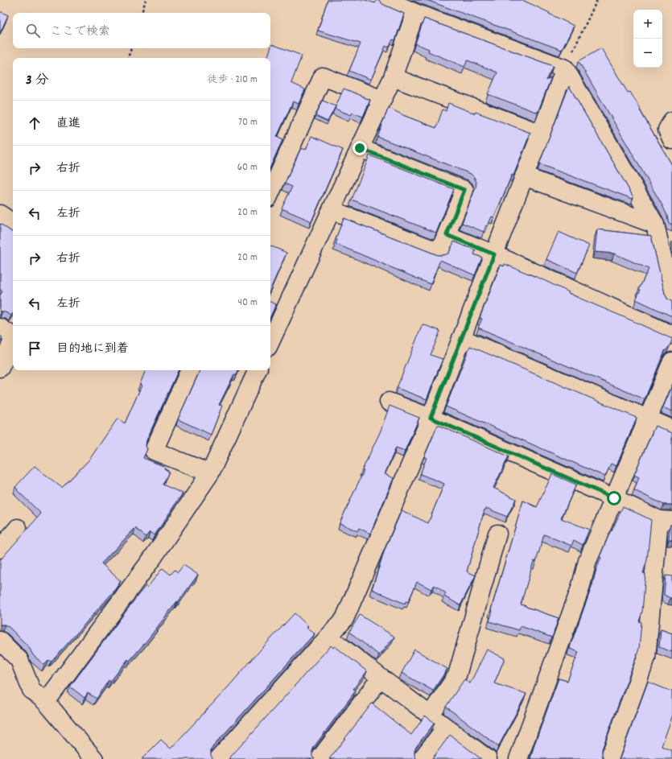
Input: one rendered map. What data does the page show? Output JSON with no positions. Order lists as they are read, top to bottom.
{
  "page": {
    "map_buttons": ["+", "−"],
    "search": "ここで検索",
    "heading": ["3 分", "徒歩 · 210 m"],
    "list": [
      ["直進", "70 m"],
      ["右折", "60 m"],
      ["左折", "20 m"],
      ["右折", "20 m"],
      ["左折", "40 m"],
      "目的地に到着"
    ]
  }
}
